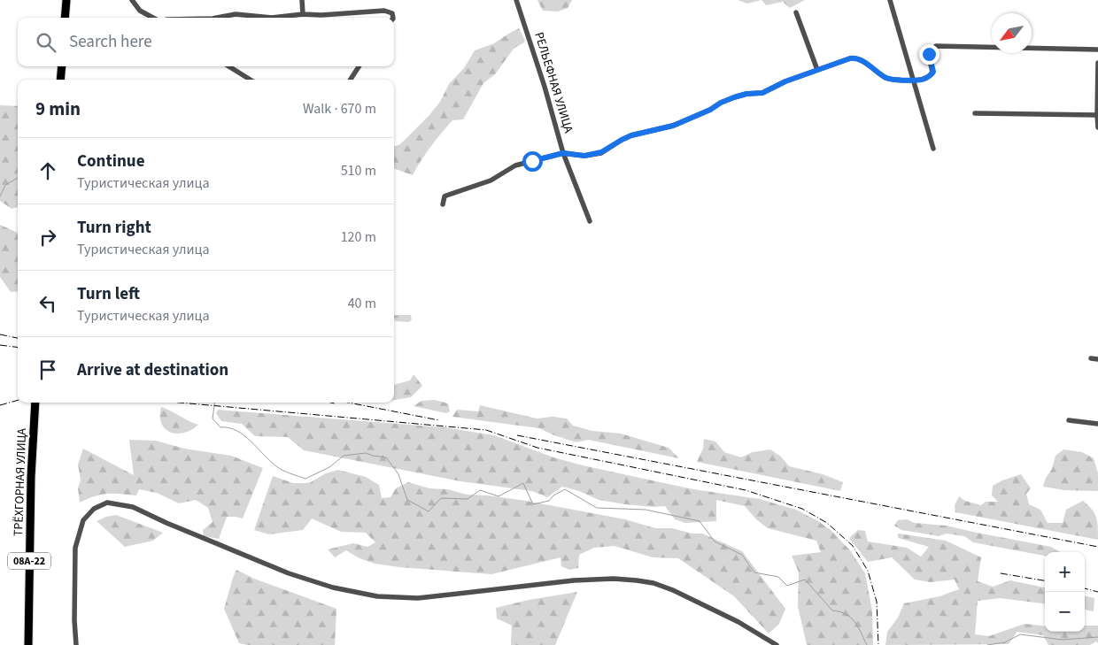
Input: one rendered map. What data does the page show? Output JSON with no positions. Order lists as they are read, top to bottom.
{
  "streets": {
    "highway": ["ТРЁХГОРНАЯ УЛИЦА", "08А-22"],
    "street": ["РЕЛЬЕФНАЯ УЛИЦА"]
  },
  "north": "bottom left",
  "page": {
    "search": "Search here",
    "heading": ["9 min", "Walk · 670 m"],
    "list": [
      ["Continue", "Туристическая улица", "510 m"],
      ["Turn right", "Туристическая улица", "120 m"],
      ["Turn left", "Туристическая улица", "40 m"],
      "Arrive at destination"
    ],
    "map_buttons": ["+", "−"]
  }
}
